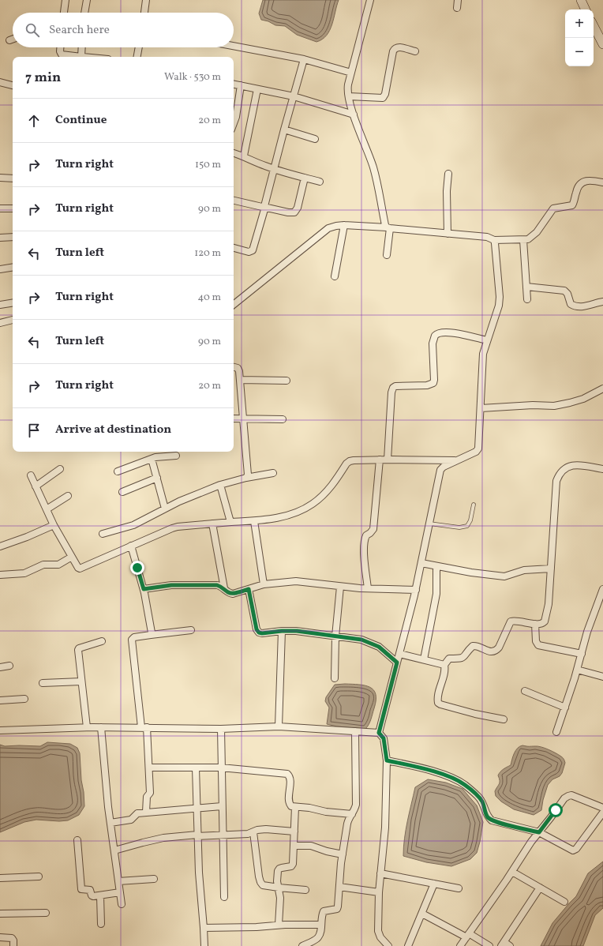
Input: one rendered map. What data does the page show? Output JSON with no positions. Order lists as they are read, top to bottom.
{
  "page": {
    "map_buttons": ["+", "−"],
    "search": "Search here",
    "heading": ["7 min", "Walk · 530 m"],
    "list": [
      ["Continue", "20 m"],
      ["Turn right", "150 m"],
      ["Turn right", "90 m"],
      ["Turn left", "120 m"],
      ["Turn right", "40 m"],
      ["Turn left", "90 m"],
      ["Turn right", "20 m"],
      "Arrive at destination"
    ]
  }
}
